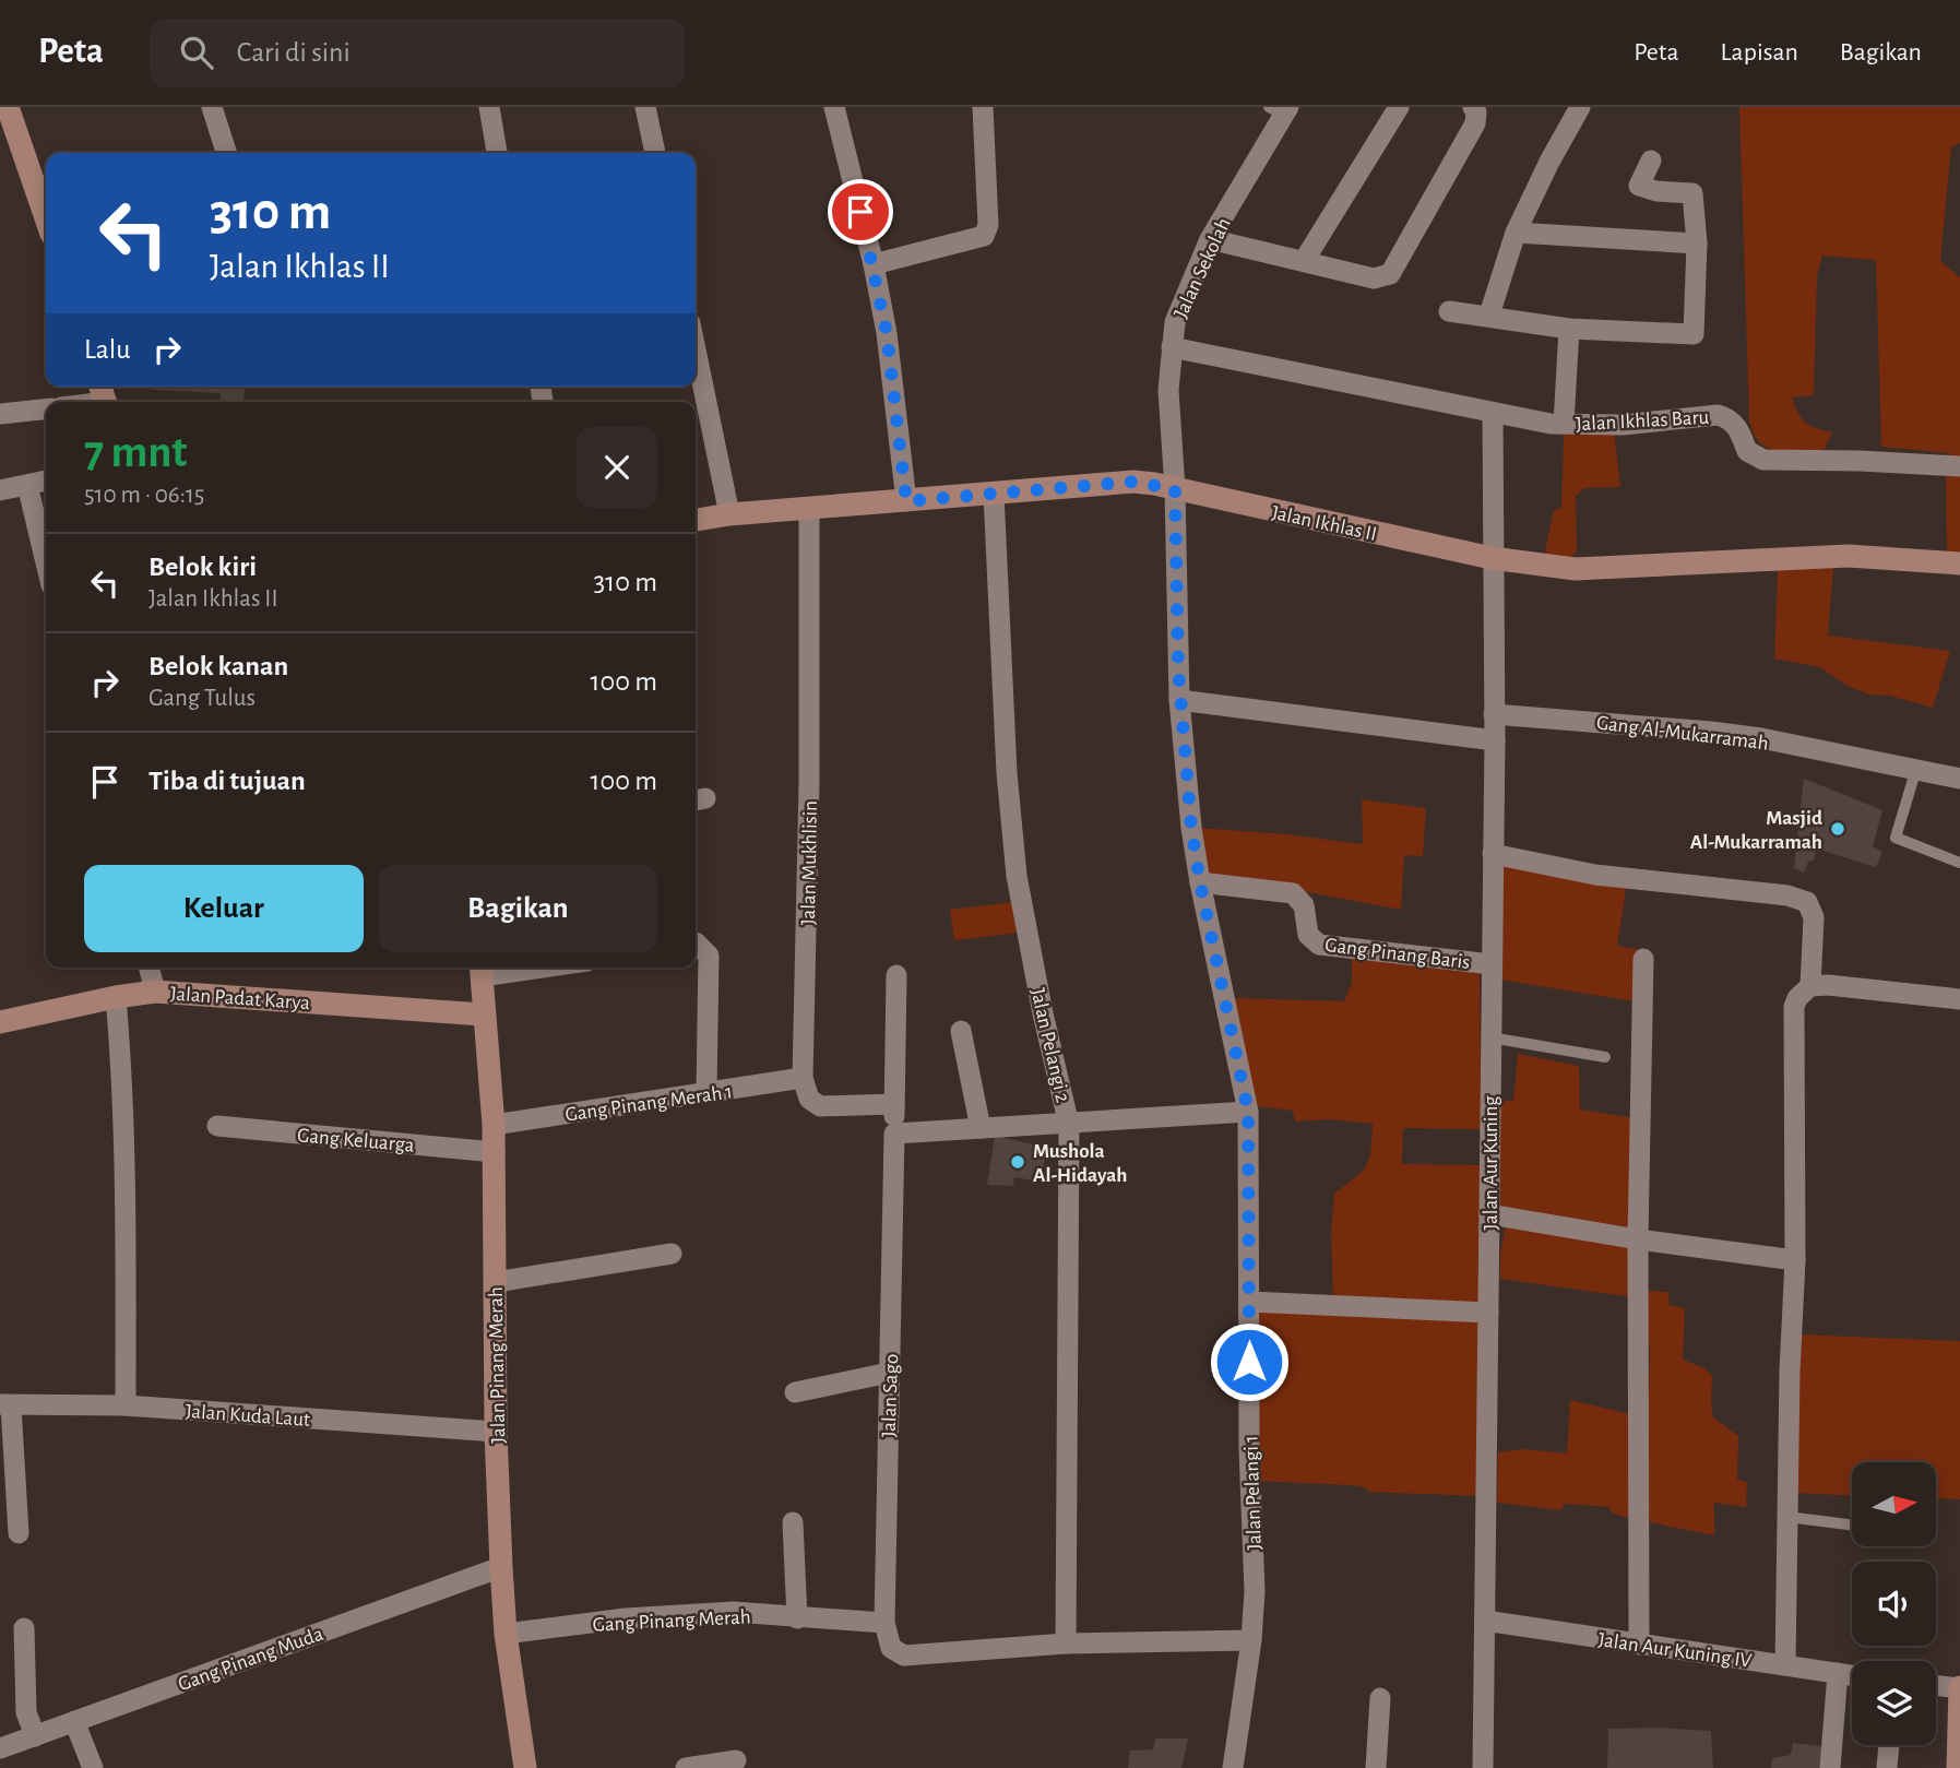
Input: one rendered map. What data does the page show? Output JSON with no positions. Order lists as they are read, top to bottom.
{
  "streets": {
    "street": [
      "Jalan Sekolah",
      "Jalan Ikhlas Baru",
      "Jalan Ikhlas II",
      "Gang Al-Mukarramah",
      "Jalan Mukhlisin",
      "Gang Pinang Baris",
      "Jalan Padat Karya",
      "Jalan Pelangi 2",
      "Gang Pinang Merah 1",
      "Gang Keluarga",
      "Jalan Aur Kuning",
      "Jalan Pinang Merah",
      "Jalan Sago",
      "Jalan Kuda Laut",
      "Jalan Pelangi 1",
      "Gang Pinang Merah",
      "Jalan Aur Kuning IV",
      "Gang Pinang Muda"
    ]
  },
  "crossings": [
    ["Jalan Sekolah", "Jalan Ikhlas Baru"],
    ["Jalan Sekolah", "Jalan Ikhlas II"],
    ["Jalan Sekolah", "Jalan Pelangi 1"],
    ["Jalan Ikhlas Baru", "Jalan Aur Kuning"],
    ["Jalan Ikhlas II", "Jalan Mukhlisin"],
    ["Jalan Ikhlas II", "Jalan Pelangi 2"],
    ["Jalan Ikhlas II", "Jalan Aur Kuning"],
    ["Jalan Ikhlas II", "Jalan Pelangi 1"],
    ["Gang Al-Mukarramah", "Jalan Aur Kuning"],
    ["Jalan Mukhlisin", "Gang Pinang Merah 1"],
    ["Gang Pinang Baris", "Jalan Aur Kuning"],
    ["Gang Pinang Baris", "Jalan Pelangi 1"],
    ["Jalan Padat Karya", "Jalan Pinang Merah"],
    ["Jalan Pelangi 2", "Jalan Sago"],
    ["Gang Pinang Merah 1", "Jalan Pinang Merah"],
    ["Gang Keluarga", "Jalan Pinang Merah"],
    ["Jalan Aur Kuning", "Jalan Aur Kuning IV"],
    ["Jalan Pinang Merah", "Jalan Kuda Laut"],
    ["Jalan Pinang Merah", "Gang Pinang Merah"],
    ["Jalan Pinang Merah", "Gang Pinang Muda"],
    ["Jalan Sago", "Jalan Pelangi 1"],
    ["Jalan Sago", "Gang Pinang Merah"]
  ],
  "places": ["Masjid Al-Mukarramah", "Mushola Al-Hidayah"],
  "north": "right",
  "page": {
    "header": "Peta",
    "search": "Cari di sini",
    "nav": ["Peta", "Lapisan", "Bagikan"],
    "turn": ["310 m", "Jalan Ikhlas II"],
    "then": "Lalu",
    "heading": ["7 mnt", "510 m · 06:15"],
    "list": [
      {
        "name": "Belok kiri",
        "note": "Jalan Ikhlas II",
        "value": "310 m"
      },
      {
        "name": "Belok kanan",
        "note": "Gang Tulus",
        "value": "100 m"
      },
      {
        "name": "Tiba di tujuan",
        "value": "100 m"
      }
    ],
    "buttons": ["Keluar", "Bagikan"]
  }
}
